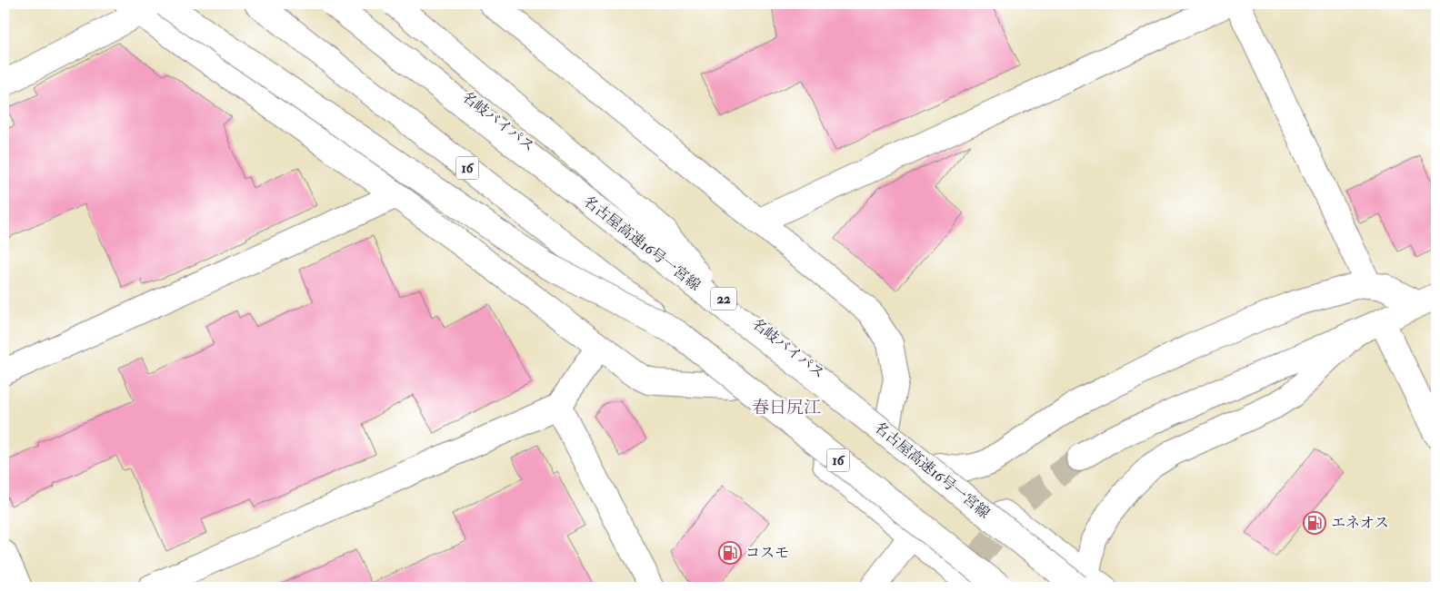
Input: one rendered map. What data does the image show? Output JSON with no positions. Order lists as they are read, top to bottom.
{
  "streets": {
    "main road": [
      "名岐バイパス",
      "16",
      "名古屋高速16号一宮線",
      "22"
    ]
  },
  "crossings": [
    ["名岐バイパス", "名古屋高速16号一宮線"]
  ],
  "districts": ["春日尻江"],
  "places": {
    "fuel station": ["エネオス", "コスモ"]
  }
}
